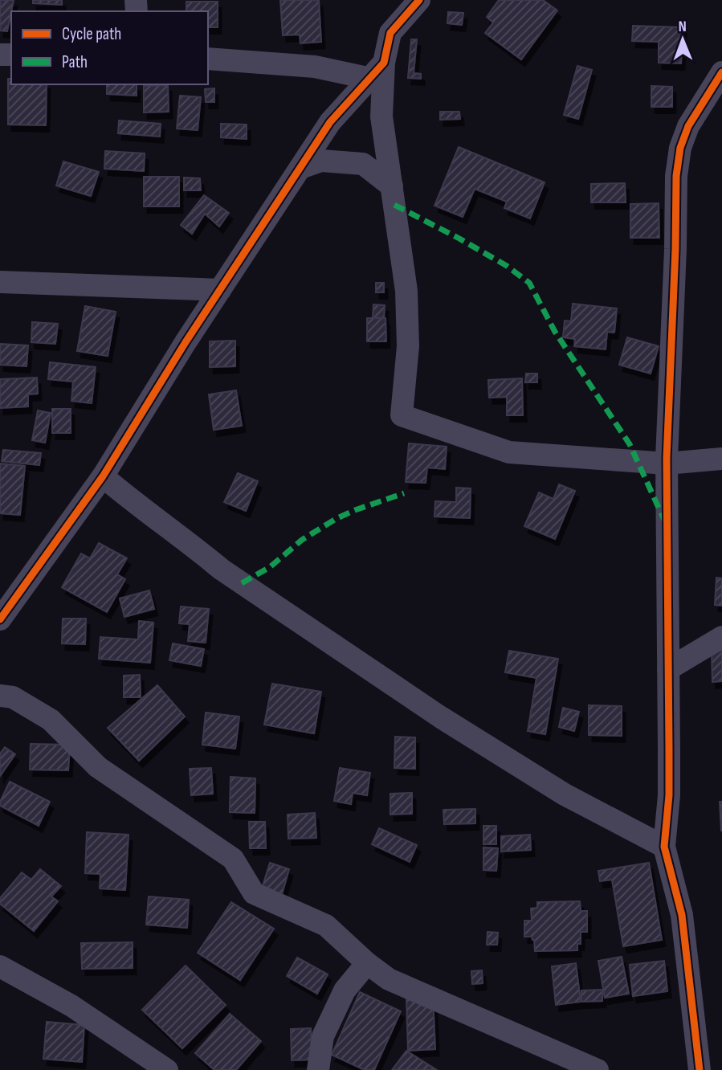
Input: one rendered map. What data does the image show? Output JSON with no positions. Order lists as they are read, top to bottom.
{
  "legend": ["Cycle path", "Path"],
  "north": "top"
}
